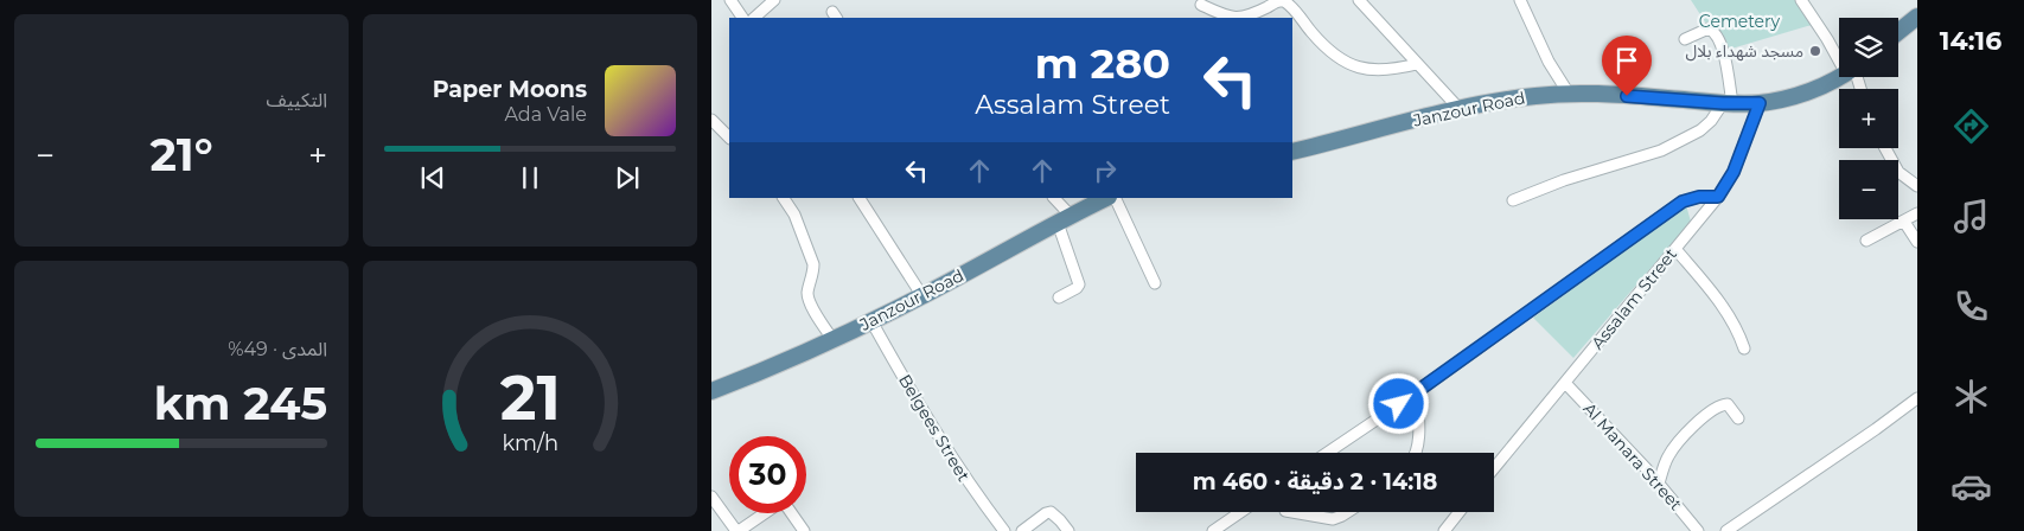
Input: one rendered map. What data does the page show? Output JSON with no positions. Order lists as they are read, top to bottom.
{
  "streets": {
    "main road": ["Janzour Road"],
    "street": ["Assalam Street", "Belgees Street", "Al Manara Street"]
  },
  "crossings": [
    ["Janzour Road", "Assalam Street"],
    ["Janzour Road", "Belgees Street"],
    ["Assalam Street", "Al Manara Street"]
  ],
  "parks": ["Cemetery"],
  "places": ["مسجد شهداء بلال"],
  "page": {
    "tabs": "14:16",
    "tile": [
      "التكييف",
      ["المدى · 49%", "245 km"]
    ],
    "map_buttons": ["+", "−"],
    "turn": ["280 m", "Assalam Street"],
    "song": ["Paper Moons", "Ada Vale"],
    "heat": ["−", "21°", "+"],
    "limit": "30",
    "trip": "14:18 · 2 دقيقة · 460 m",
    "gauge": ["21", "km/h"]
  }
}
